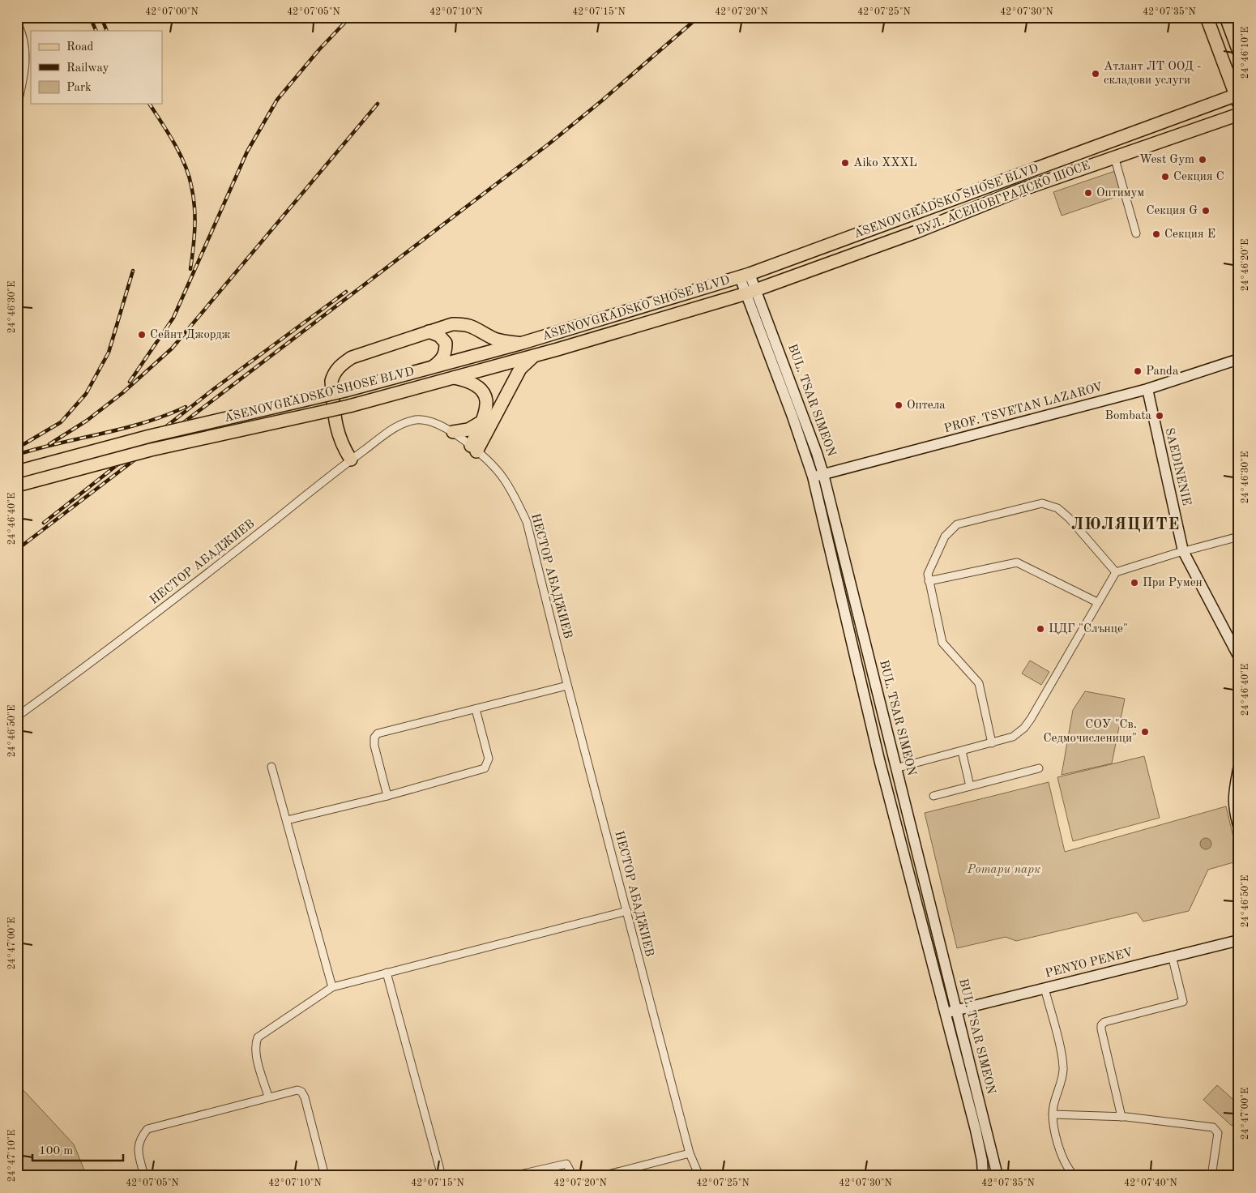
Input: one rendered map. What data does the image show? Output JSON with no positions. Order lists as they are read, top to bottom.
{
  "streets": {
    "main road": [
      "БУЛ. АСЕНОВГРАДСКО ШОСЕ",
      "ASENOVGRADSKO SHOSE BLVD",
      "BUL. TSAR SIMEON",
      "PROF. TSVETAN LAZAROV",
      "SAEDINENIE",
      "PENYO PENEV"
    ],
    "street": ["НЕСТОР АБАДЖИЕВ"]
  },
  "crossings": [
    ["БУЛ. АСЕНОВГРАДСКО ШОСЕ", "ASENOVGRADSKO SHOSE BLVD"],
    ["БУЛ. АСЕНОВГРАДСКО ШОСЕ", "BUL. TSAR SIMEON"],
    ["ASENOVGRADSKO SHOSE BLVD", "BUL. TSAR SIMEON"],
    ["BUL. TSAR SIMEON", "PROF. TSVETAN LAZAROV"],
    ["BUL. TSAR SIMEON", "PENYO PENEV"],
    ["PROF. TSVETAN LAZAROV", "SAEDINENIE"]
  ],
  "districts": ["ЛЮЛЯЦИТЕ"],
  "parks": ["Ротари парк"],
  "places": [
    "Атлант ЛТ ООД - складови услуги",
    "West Gym",
    "Aiko XXXL",
    "Секция C",
    "Оптимум",
    "Секция G",
    "Секция E",
    "Сейнт Джордж",
    "Panda",
    "Оптела",
    "Bombata",
    "При Румен",
    "ЦДГ \"Слънце\"",
    "СОУ \"Св. Седмочисленици\""
  ],
  "legend": ["Road", "Railway", "Park"],
  "scale_bar": "100 m",
  "coordinates": [
    "42°07'00\"N",
    "42°07'05\"N",
    "42°07'10\"N",
    "42°07'15\"N",
    "42°07'20\"N",
    "42°07'25\"N",
    "42°07'30\"N",
    "42°07'35\"N",
    "24°46'10\"E",
    "24°46'20\"E",
    "24°46'30\"E",
    "24°46'40\"E",
    "24°46'50\"E",
    "24°47'00\"E",
    "24°47'10\"E",
    "42°07'40\"N"
  ]
}
